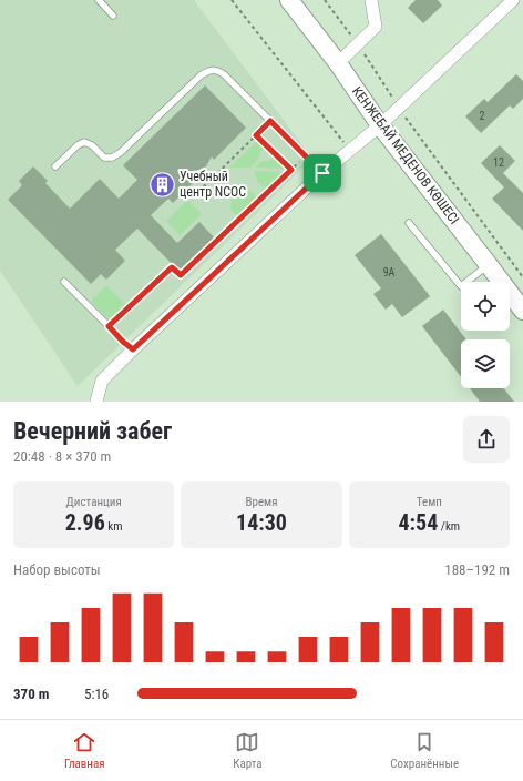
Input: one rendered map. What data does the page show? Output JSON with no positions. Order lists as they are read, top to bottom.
{
  "streets": {
    "street": ["КЕНЖЕБАЙ МЕДЕНОВ КӨШЕСІ"]
  },
  "places": {
    "building": ["Учебный центр NCOC"]
  },
  "house_numbers": ["2", "12", "9А"],
  "page": {
    "heading": ["Вечерний забег", "20:48 · 8 × 370 m"],
    "stats": [
      ["Дистанция", "2.96 km"],
      ["Время", "14:30"],
      ["Темп", "4:54 /km"]
    ],
    "chart": ["Набор высоты", "188–192 m"],
    "list": [
      {
        "name": "370 m",
        "note": "5:16"
      }
    ],
    "tabs": ["Главная", "Карта", "Сохранённые"]
  }
}
